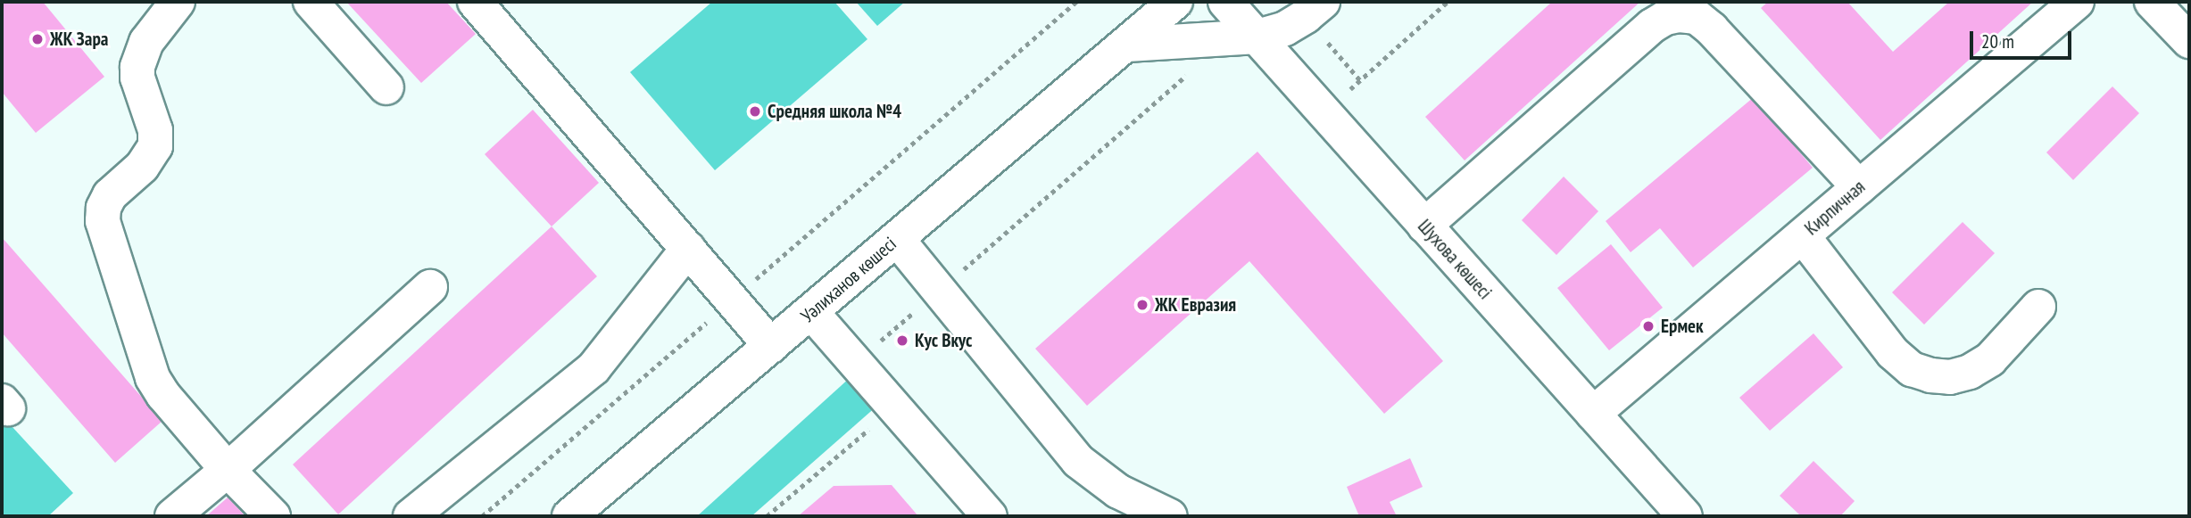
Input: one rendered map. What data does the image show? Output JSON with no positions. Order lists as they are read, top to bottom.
{
  "streets": {
    "street": ["Кирпичная", "Шухова көшесі", "Уәлиханов көшесі"]
  },
  "crossings": [
    ["Кирпичная", "Шухова көшесі"]
  ],
  "places": [
    "ЖК Зара",
    "Средняя школа №4",
    "ЖК Евразия",
    "Ермек",
    "Кус Вкус"
  ],
  "scale_bar": "20 m"
}
